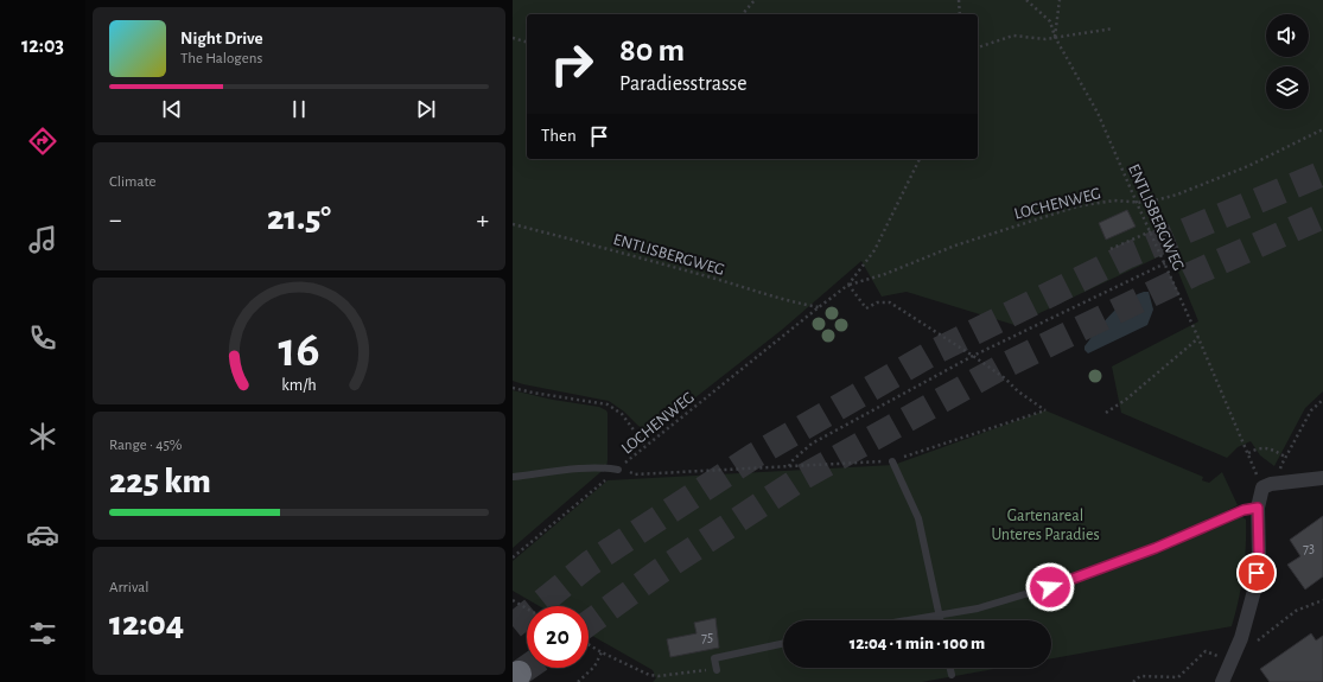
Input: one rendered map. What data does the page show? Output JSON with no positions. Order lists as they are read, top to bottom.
{
  "streets": {
    "path": ["LOCHENWEG", "ENTLISBERGWEG"]
  },
  "crossings": [
    ["LOCHENWEG", "ENTLISBERGWEG"]
  ],
  "parks": ["Gartenareal Unteres Paradies"],
  "house_numbers": ["73", "75"],
  "page": {
    "tabs": "12:03",
    "turn": ["80 m", "Paradiesstrasse"],
    "song": ["Night Drive", "The Halogens"],
    "then": "Then",
    "tile": [
      "Climate",
      ["Range · 45%", "225 km"],
      ["Arrival", "12:04"]
    ],
    "heat": ["−", "21.5°", "+"],
    "limit": "20",
    "trip": "12:04 · 1 min · 100 m",
    "gauge": ["16", "km/h"]
  }
}
